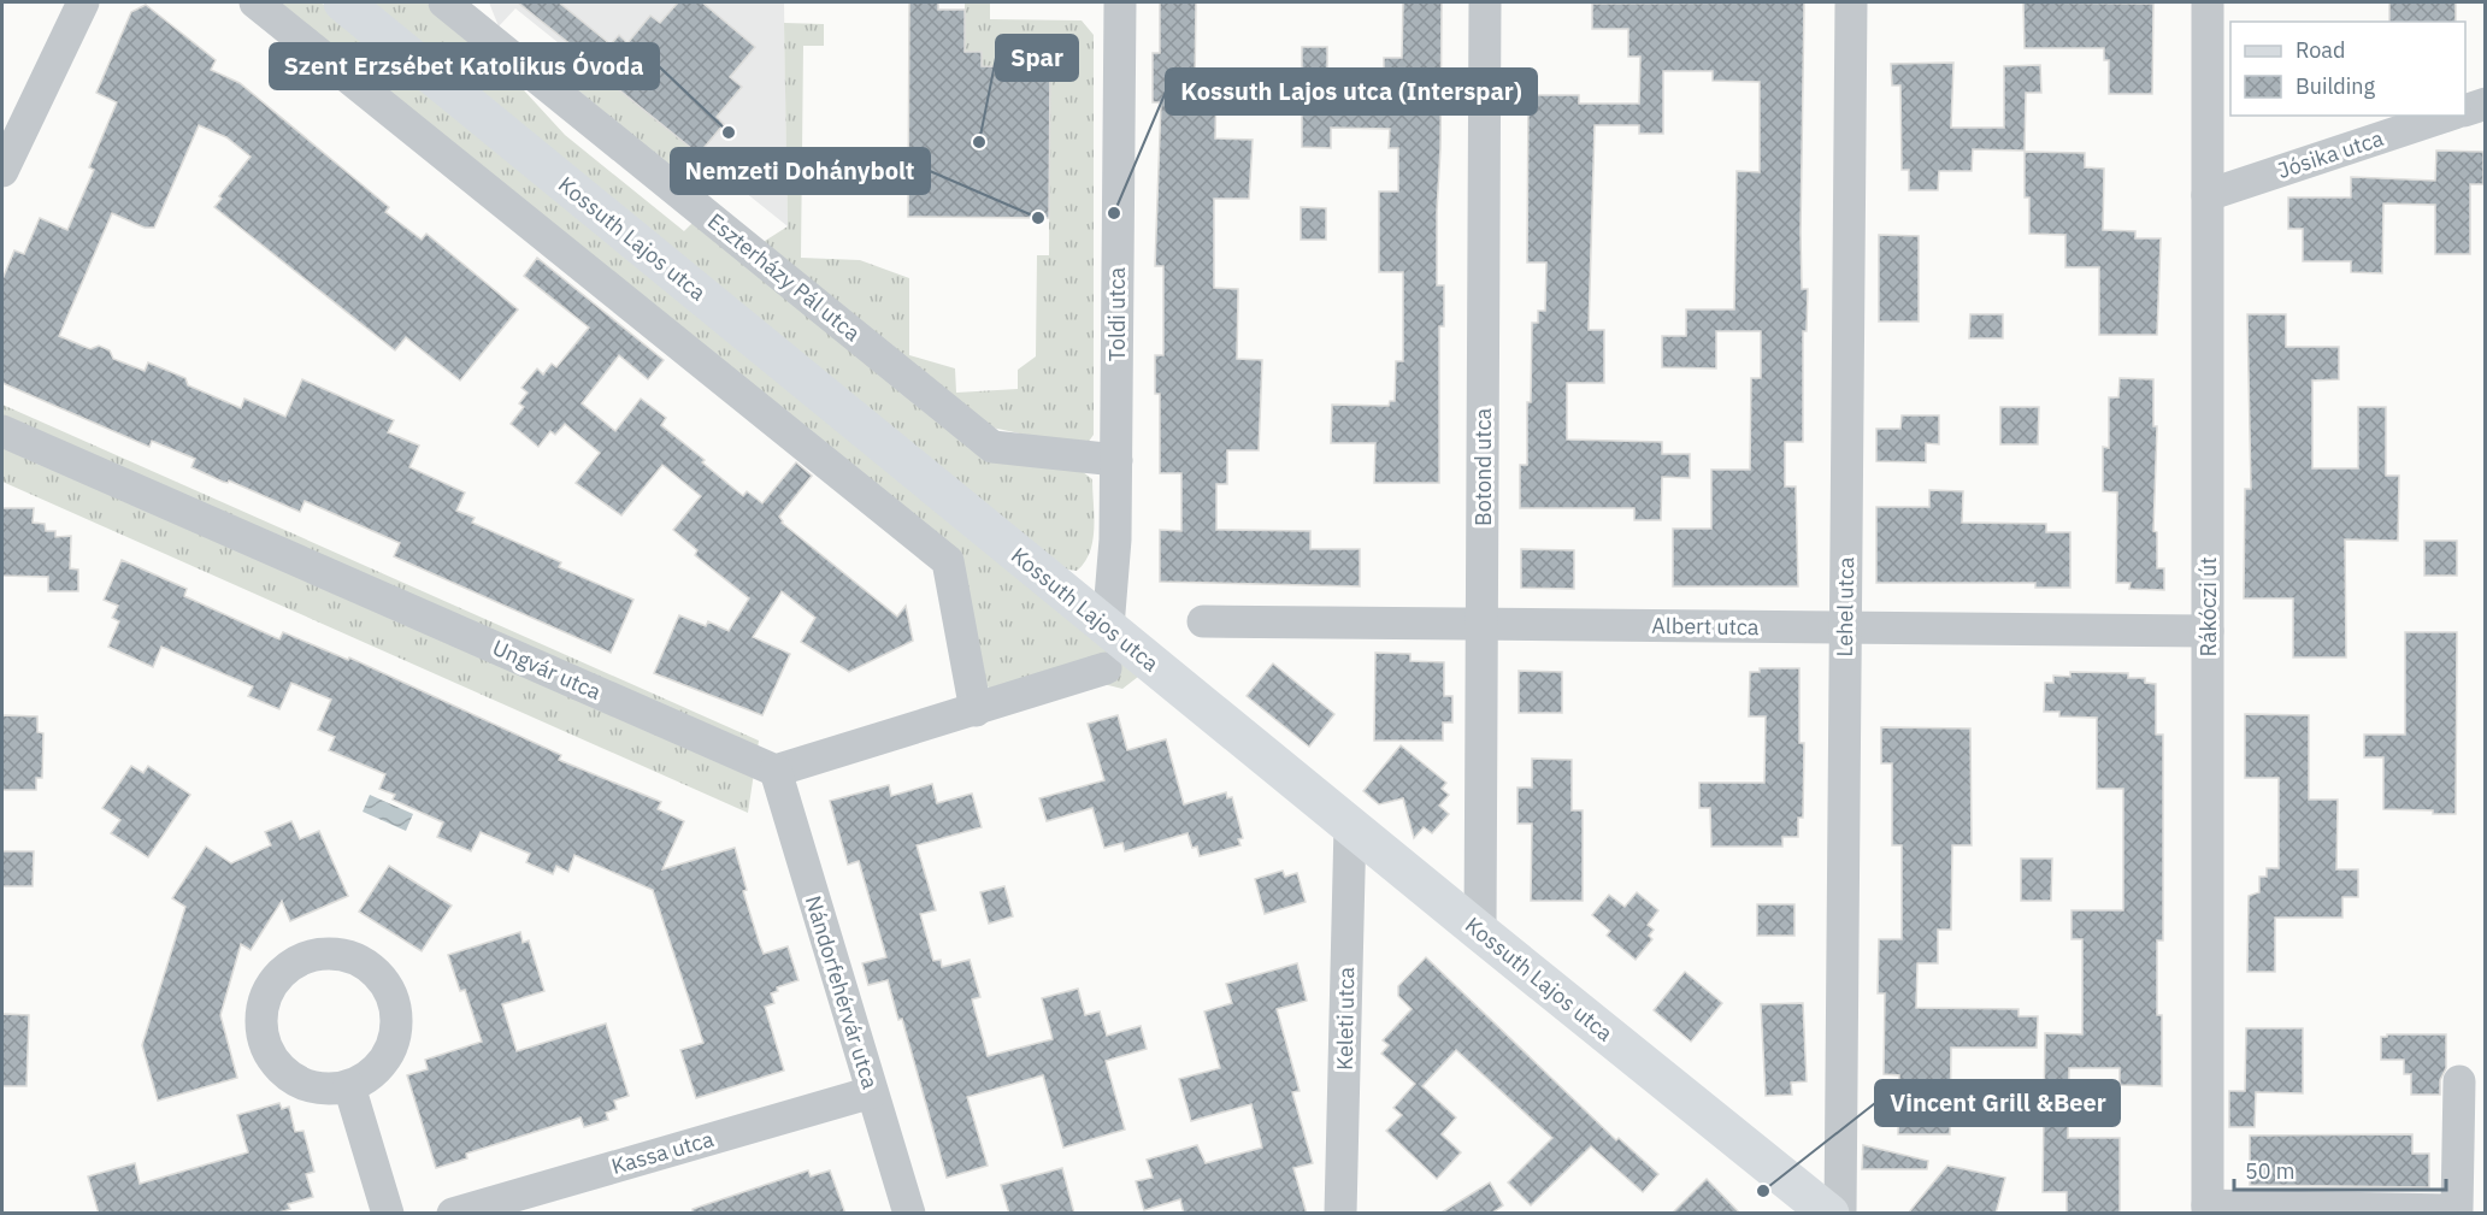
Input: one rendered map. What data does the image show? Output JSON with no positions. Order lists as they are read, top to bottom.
{
  "streets": {
    "street": [
      "Jósika utca",
      "Kossuth Lajos utca",
      "Eszterházy Pál utca",
      "Toldi utca",
      "Botond utca",
      "Lehel utca",
      "Rákóczi út",
      "Albert utca",
      "Ungvár utca",
      "Nándorfehérvár utca",
      "Keleti utca",
      "Kassa utca"
    ]
  },
  "crossings": [
    ["Jósika utca", "Rákóczi út"],
    ["Kossuth Lajos utca", "Toldi utca"],
    ["Kossuth Lajos utca", "Botond utca"],
    ["Kossuth Lajos utca", "Keleti utca"],
    ["Eszterházy Pál utca", "Toldi utca"],
    ["Botond utca", "Albert utca"],
    ["Lehel utca", "Albert utca"],
    ["Rákóczi út", "Albert utca"],
    ["Ungvár utca", "Nándorfehérvár utca"],
    ["Nándorfehérvár utca", "Kassa utca"]
  ],
  "places": [
    "Szent Erzsébet Katolikus Óvoda",
    "Spar",
    "Kossuth Lajos utca (Interspar)",
    "Nemzeti Dohánybolt",
    "Vincent Grill &Beer"
  ],
  "legend": ["Road", "Building"],
  "scale_bar": "50 m"
}
